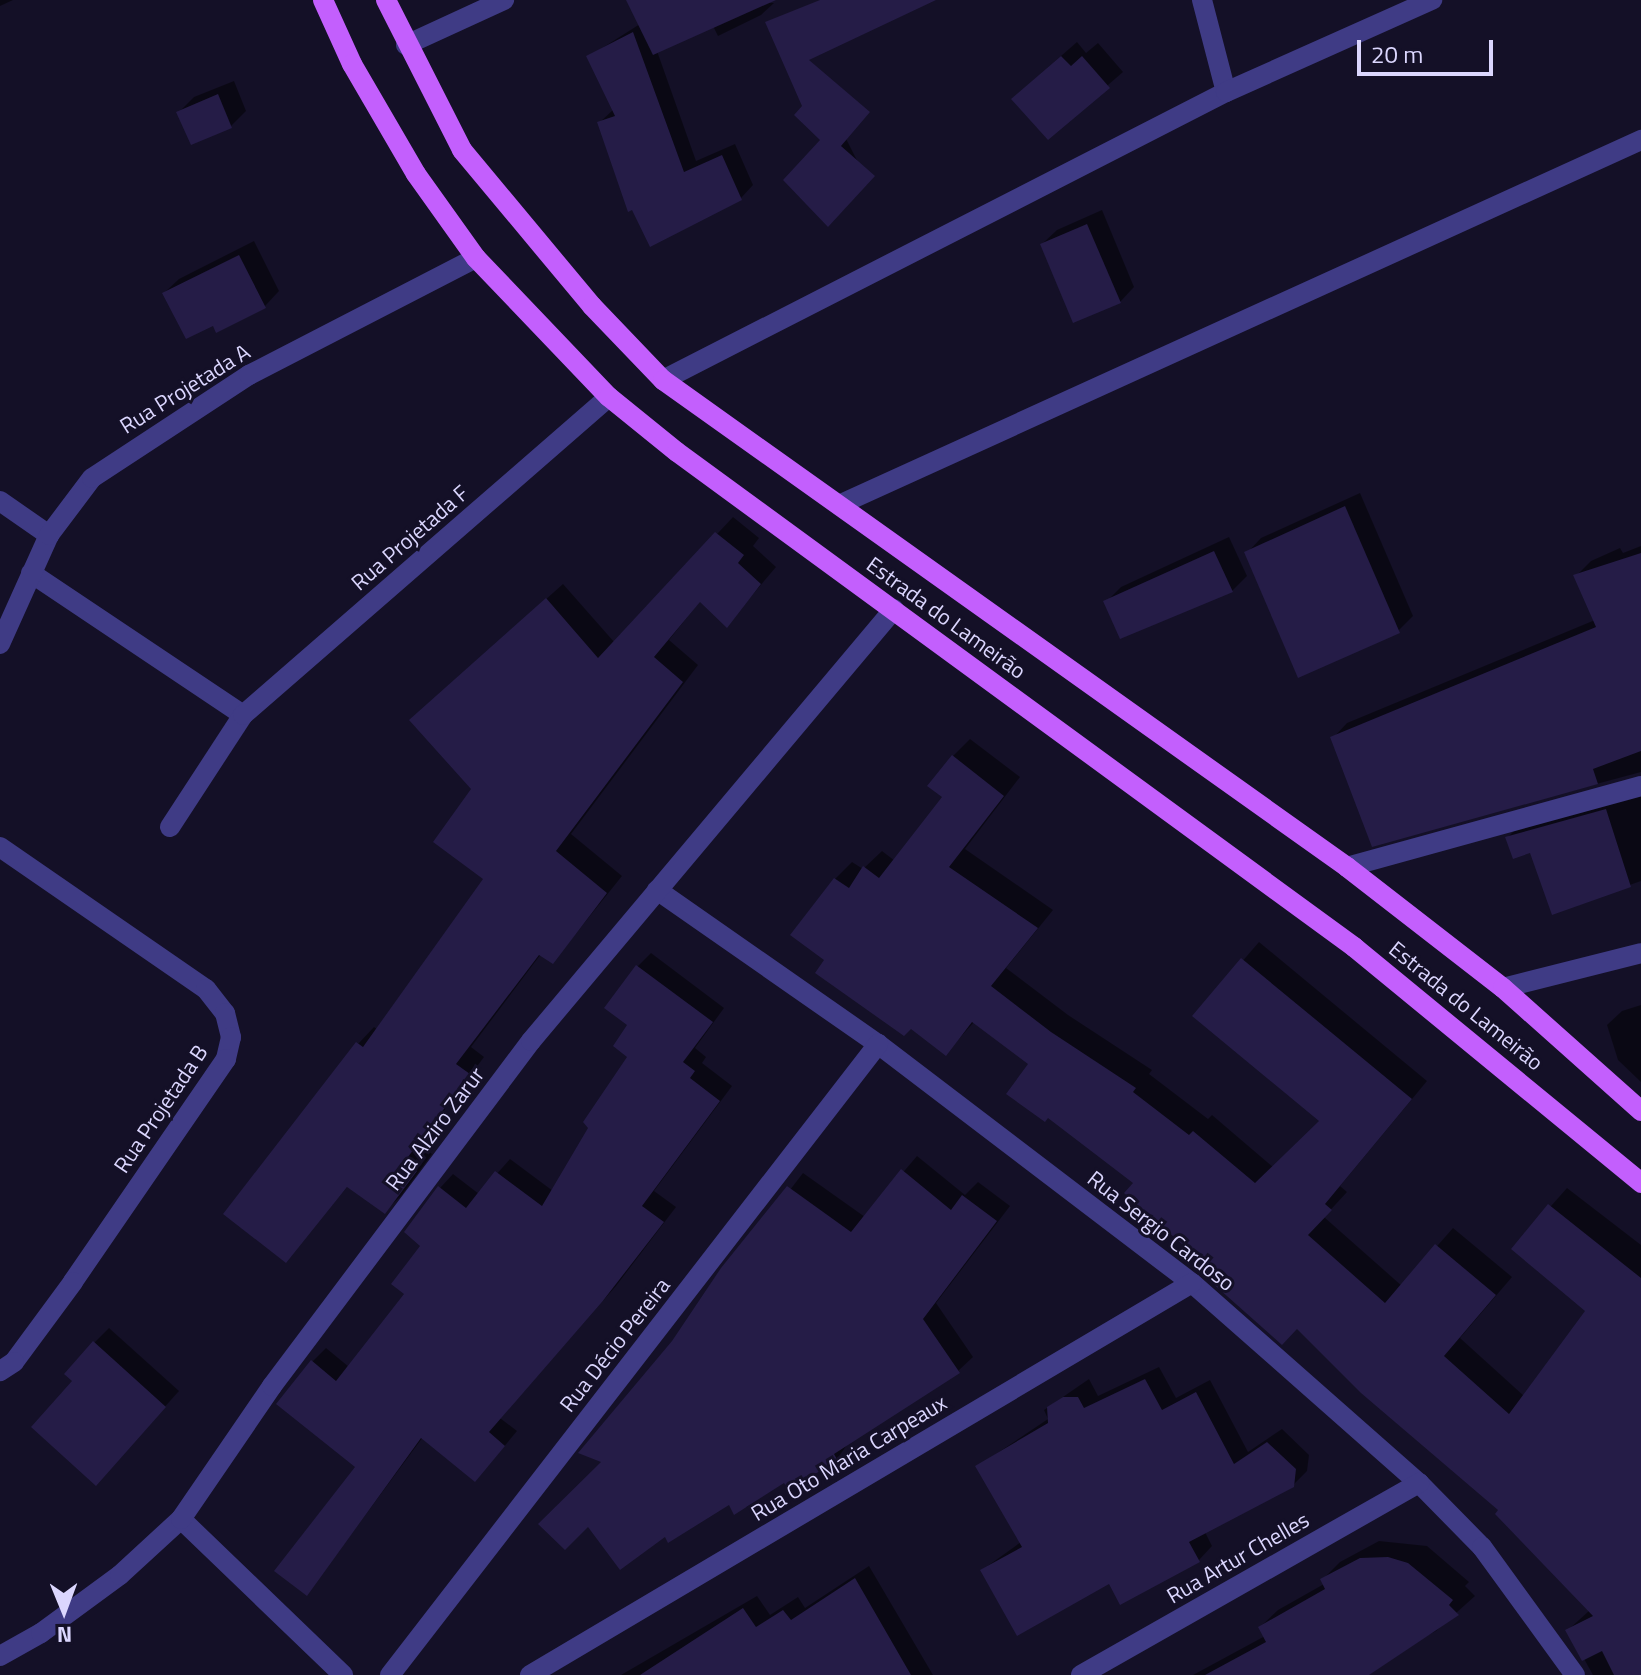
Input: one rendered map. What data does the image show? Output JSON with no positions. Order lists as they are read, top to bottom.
{
  "streets": {
    "main road": ["Estrada do Lameirão"],
    "street": [
      "Rua Projetada A",
      "Rua Projetada F",
      "Rua Projetada B",
      "Rua Alziro Zarur",
      "Rua Sergio Cardoso",
      "Rua Décio Pereira",
      "Rua Oto Maria Carpeaux",
      "Rua Artur Chelles"
    ]
  },
  "crossings": [
    ["Rua Projetada A", "Estrada do Lameirão"],
    ["Rua Projetada F", "Estrada do Lameirão"],
    ["Estrada do Lameirão", "Rua Alziro Zarur"],
    ["Rua Alziro Zarur", "Rua Sergio Cardoso"],
    ["Rua Sergio Cardoso", "Rua Décio Pereira"],
    ["Rua Sergio Cardoso", "Rua Oto Maria Carpeaux"],
    ["Rua Sergio Cardoso", "Rua Artur Chelles"]
  ],
  "scale_bar": "20 m",
  "north": "bottom"
}
